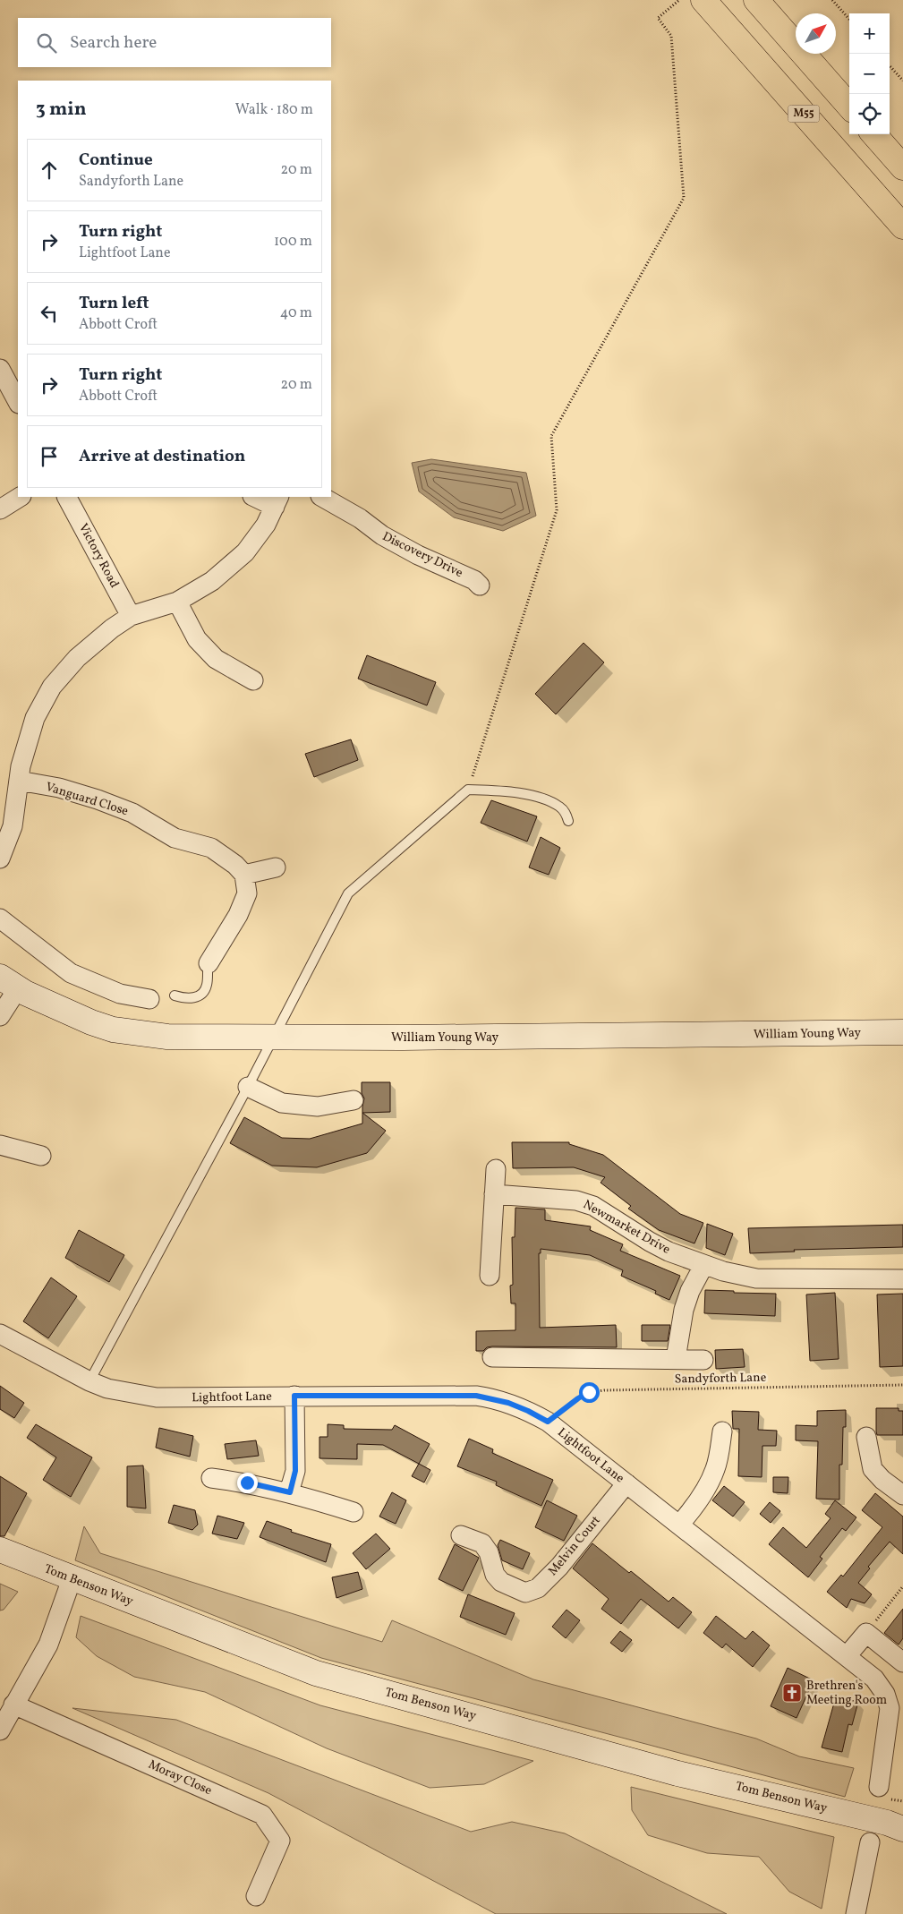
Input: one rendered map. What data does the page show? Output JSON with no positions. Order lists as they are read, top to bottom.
{
  "streets": {
    "highway": ["M55"],
    "main road": ["William Young Way", "Tom Benson Way"],
    "street": [
      "Discovery Drive",
      "Victory Road",
      "Vanguard Close",
      "Newmarket Drive",
      "Lightfoot Lane",
      "Melvin Court",
      "Moray Close"
    ],
    "path": ["Sandyforth Lane"]
  },
  "crossings": [
    ["Sandyforth Lane", "Lightfoot Lane"],
    ["Lightfoot Lane", "Melvin Court"]
  ],
  "places": {
    "church": ["Brethren's Meeting Room"]
  },
  "north": "top right",
  "page": {
    "map_buttons": ["+", "−"],
    "search": "Search here",
    "heading": ["3 min", "Walk · 180 m"],
    "list": [
      ["Continue", "Sandyforth Lane", "20 m"],
      ["Turn right", "Lightfoot Lane", "100 m"],
      ["Turn left", "Abbott Croft", "40 m"],
      ["Turn right", "Abbott Croft", "20 m"],
      "Arrive at destination"
    ]
  }
}
